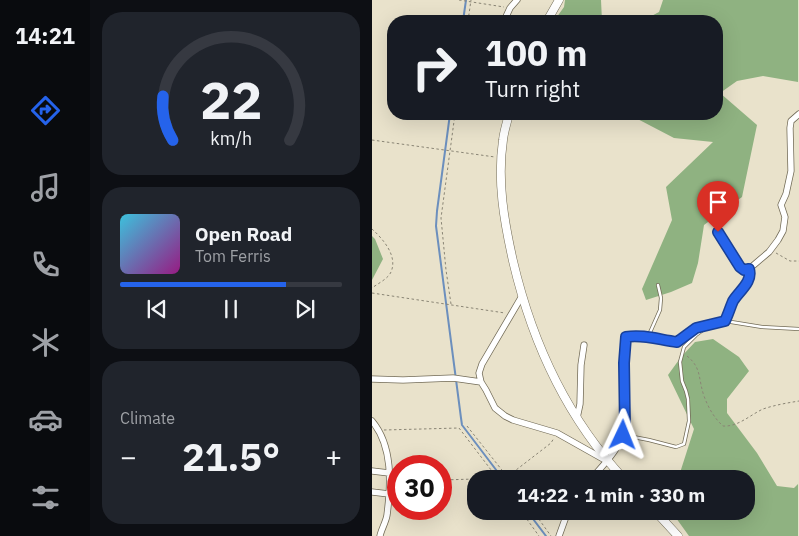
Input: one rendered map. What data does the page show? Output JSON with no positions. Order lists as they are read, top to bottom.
{
  "page": {
    "tabs": "14:21",
    "turn": ["100 m", "Turn right"],
    "song": ["Open Road", "Tom Ferris"],
    "tile": "Climate",
    "heat": ["−", "21.5°", "+"],
    "limit": "30",
    "trip": "14:22 · 1 min · 330 m",
    "gauge": ["22", "km/h"]
  }
}
